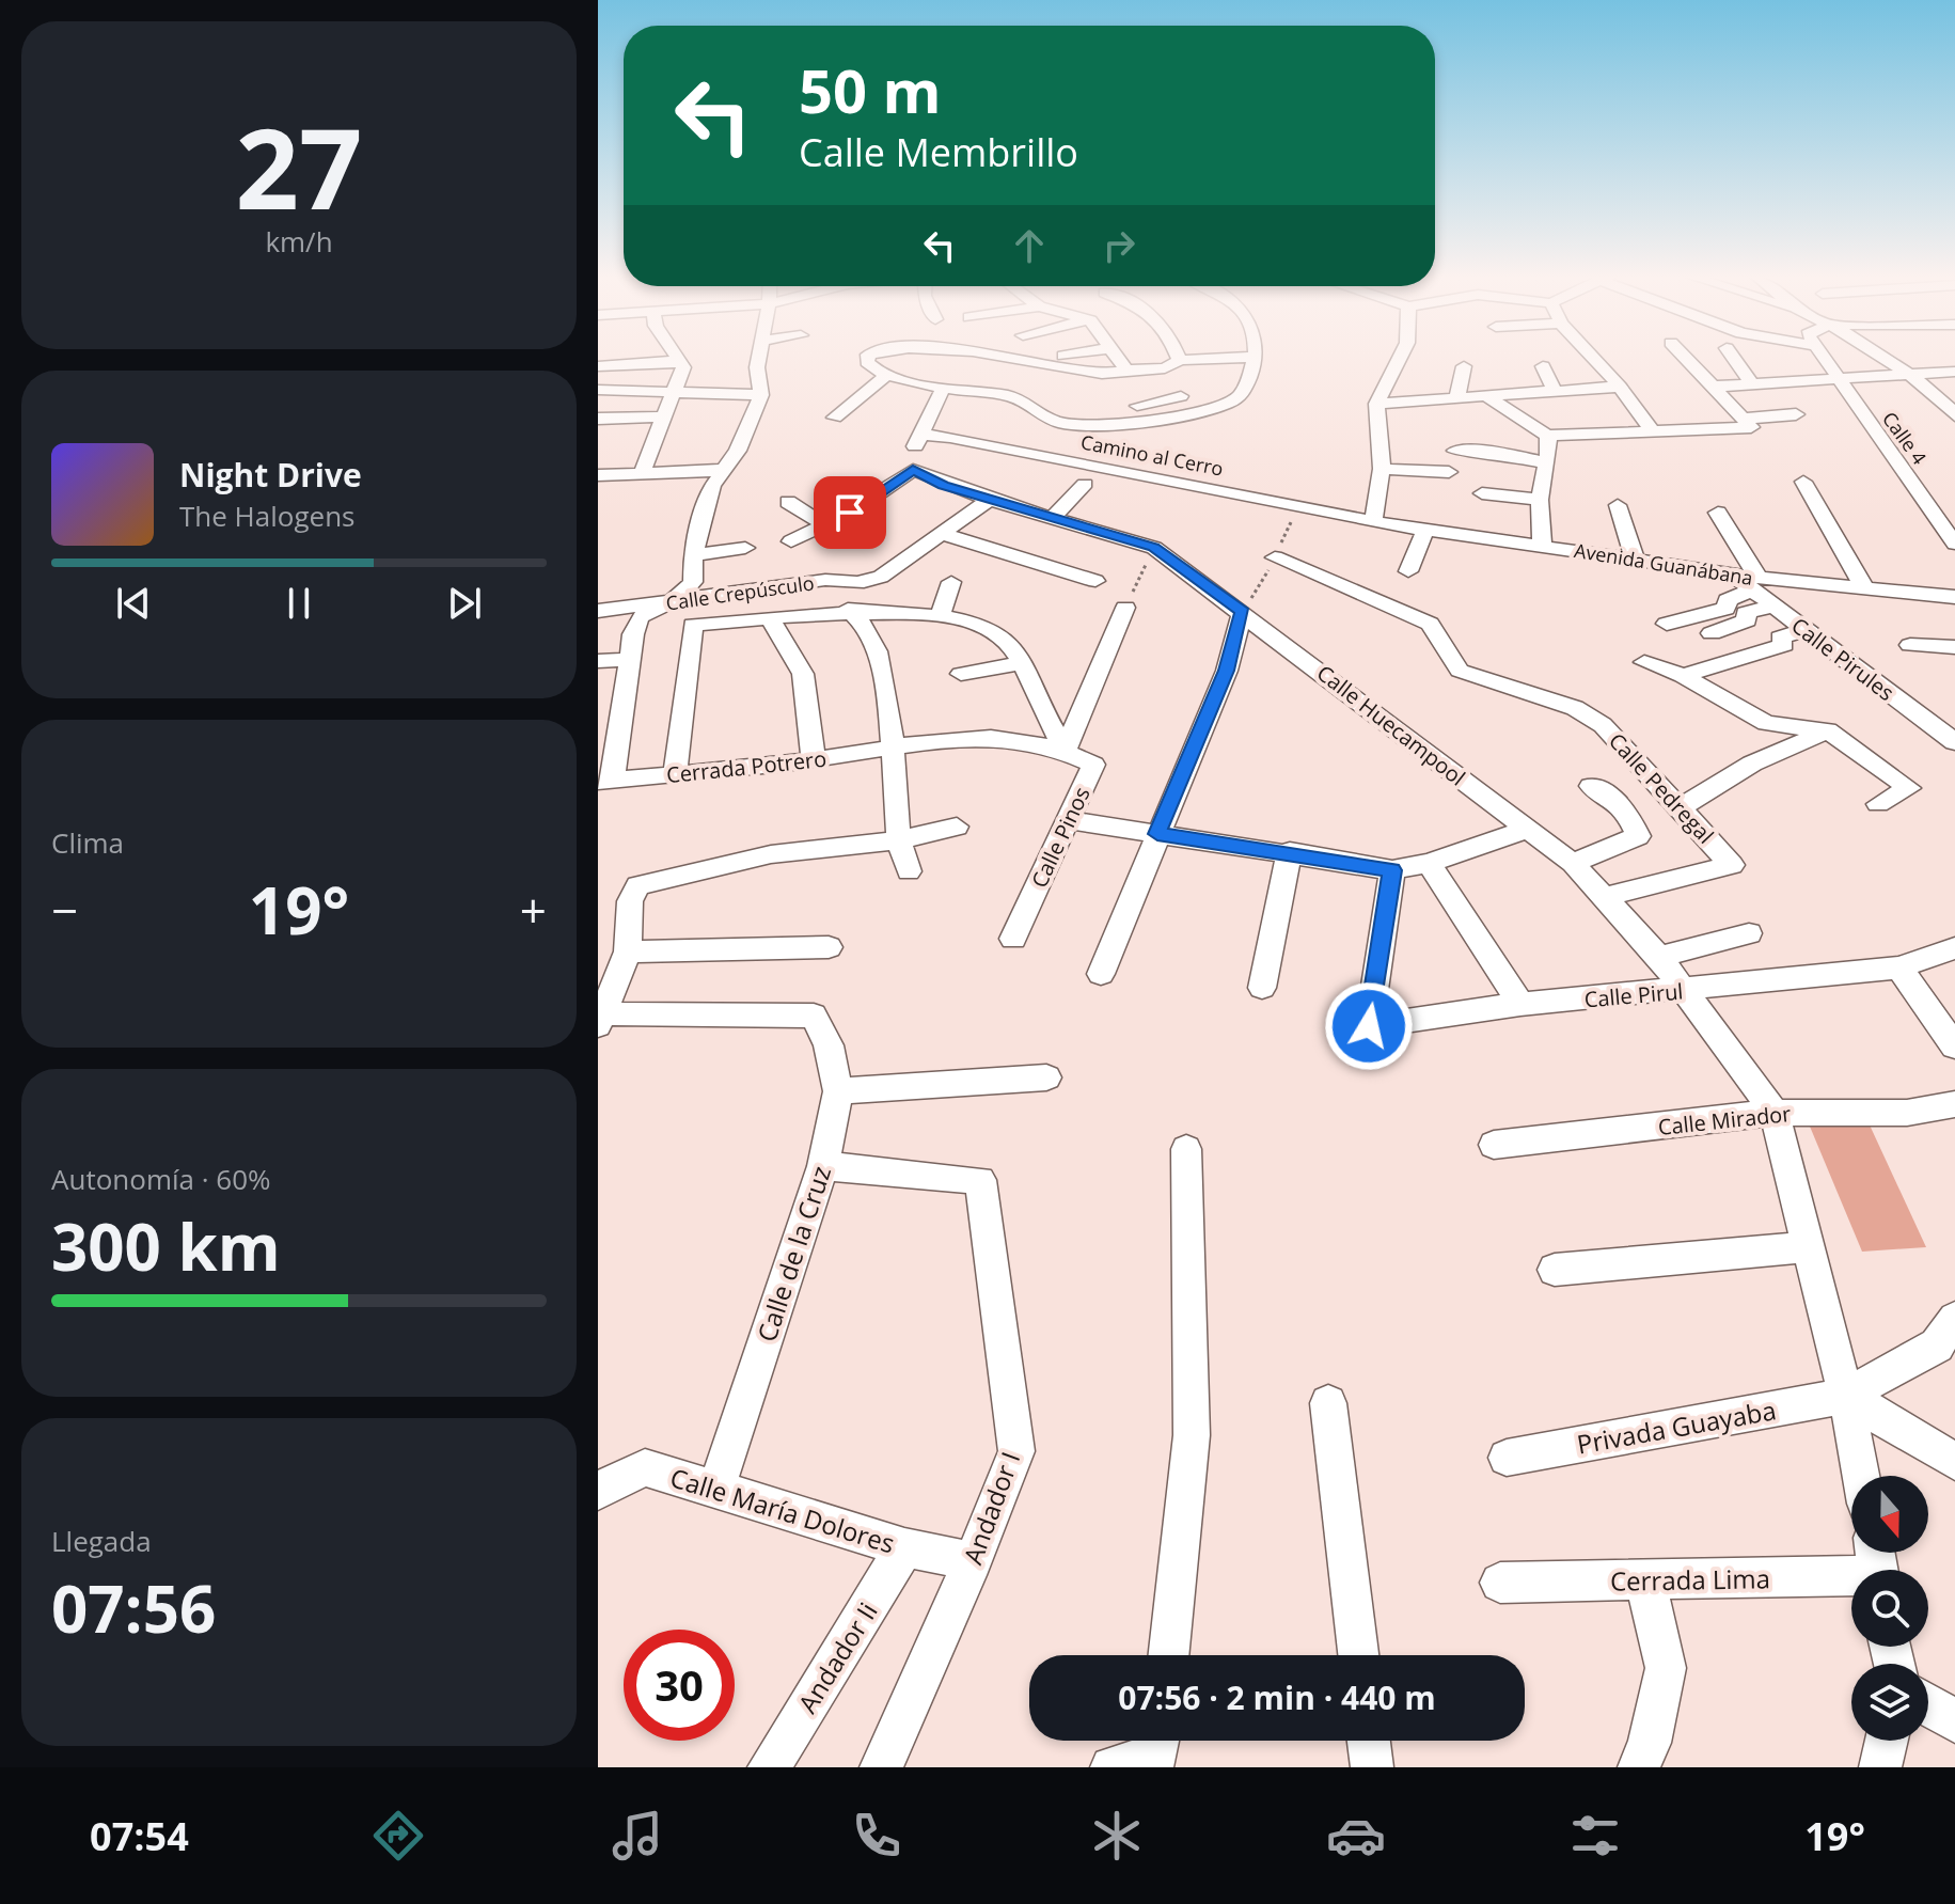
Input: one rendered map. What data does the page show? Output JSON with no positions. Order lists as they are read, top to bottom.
{
  "streets": {
    "street": [
      "Calle 4",
      "Camino al Cerro",
      "Avenida Guanábana",
      "Calle Crepúsculo",
      "Calle Pirules",
      "Calle Huecampool",
      "Cerrada Potrero",
      "Calle Pedregal",
      "Calle Pinos",
      "Calle Pirul",
      "Calle Mirador",
      "Calle de la Cruz",
      "Privada Guayaba",
      "Andador I",
      "Calle María Dolores",
      "Cerrada Lima",
      "Andador Ii"
    ]
  },
  "crossings": [
    ["Camino al Cerro", "Avenida Guanábana"],
    ["Avenida Guanábana", "Calle Pirules"],
    ["Calle Huecampool", "Calle Pedregal"],
    ["Calle Huecampool", "Calle Pirul"],
    ["Calle Huecampool", "Calle Mirador"],
    ["Cerrada Potrero", "Calle Pinos"],
    ["Calle de la Cruz", "Andador I"],
    ["Calle de la Cruz", "Calle María Dolores"],
    ["Andador I", "Calle María Dolores"],
    ["Calle María Dolores", "Andador Ii"]
  ],
  "north": "bottom",
  "page": {
    "tile": [
      ["27", "km/h"],
      "Clima",
      ["Autonomía · 60%", "300 km"],
      ["Llegada", "07:56"]
    ],
    "turn": ["50 m", "Calle Membrillo"],
    "song": ["Night Drive", "The Halogens"],
    "heat": ["−", "19°", "+"],
    "limit": "30",
    "trip": "07:56 · 2 min · 440 m",
    "tabs": ["07:54", "19°"]
  }
}
